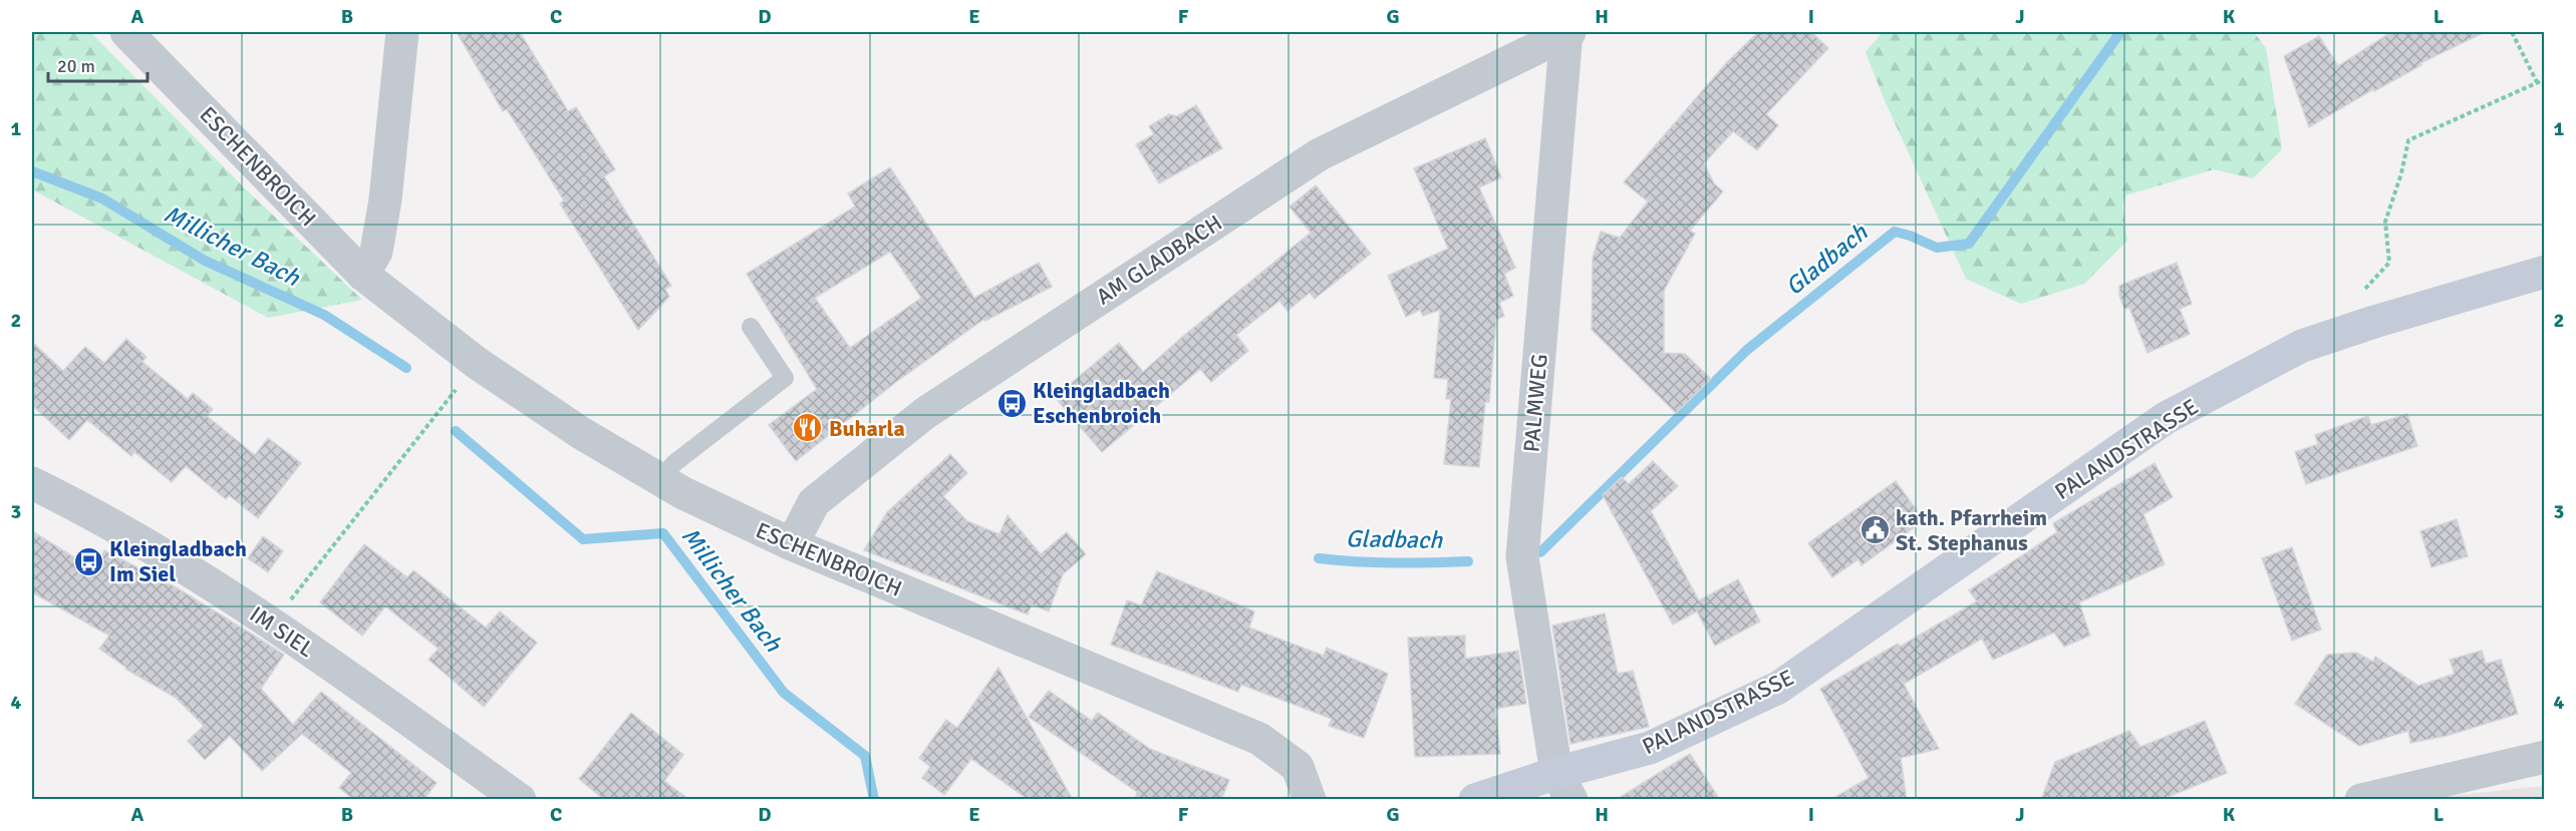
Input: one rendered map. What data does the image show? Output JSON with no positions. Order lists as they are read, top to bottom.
{
  "streets": {
    "main road": ["PALANDSTRASSE"],
    "street": [
      "ESCHENBROICH",
      "AM GLADBACH",
      "PALMWEG",
      "IM SIEL"
    ]
  },
  "crossings": [
    ["ESCHENBROICH", "AM GLADBACH"],
    ["AM GLADBACH", "PALMWEG"],
    ["PALMWEG", "PALANDSTRASSE"]
  ],
  "water": ["Millicher Bach", "Gladbach"],
  "places": {
    "bus stop": ["Kleingladbach Eschenbroich", "Kleingladbach Im Siel"],
    "restaurant": ["Buharla"],
    "public building": ["kath. Pfarrheim St. Stephanus"]
  },
  "scale_bar": "20 m",
  "grid": {
    "columns": [
      "A",
      "B",
      "C",
      "D",
      "E",
      "F",
      "G",
      "H",
      "I",
      "J",
      "K",
      "L"
    ],
    "rows": [
      "1",
      "2",
      "3",
      "4"
    ]
  }
}
